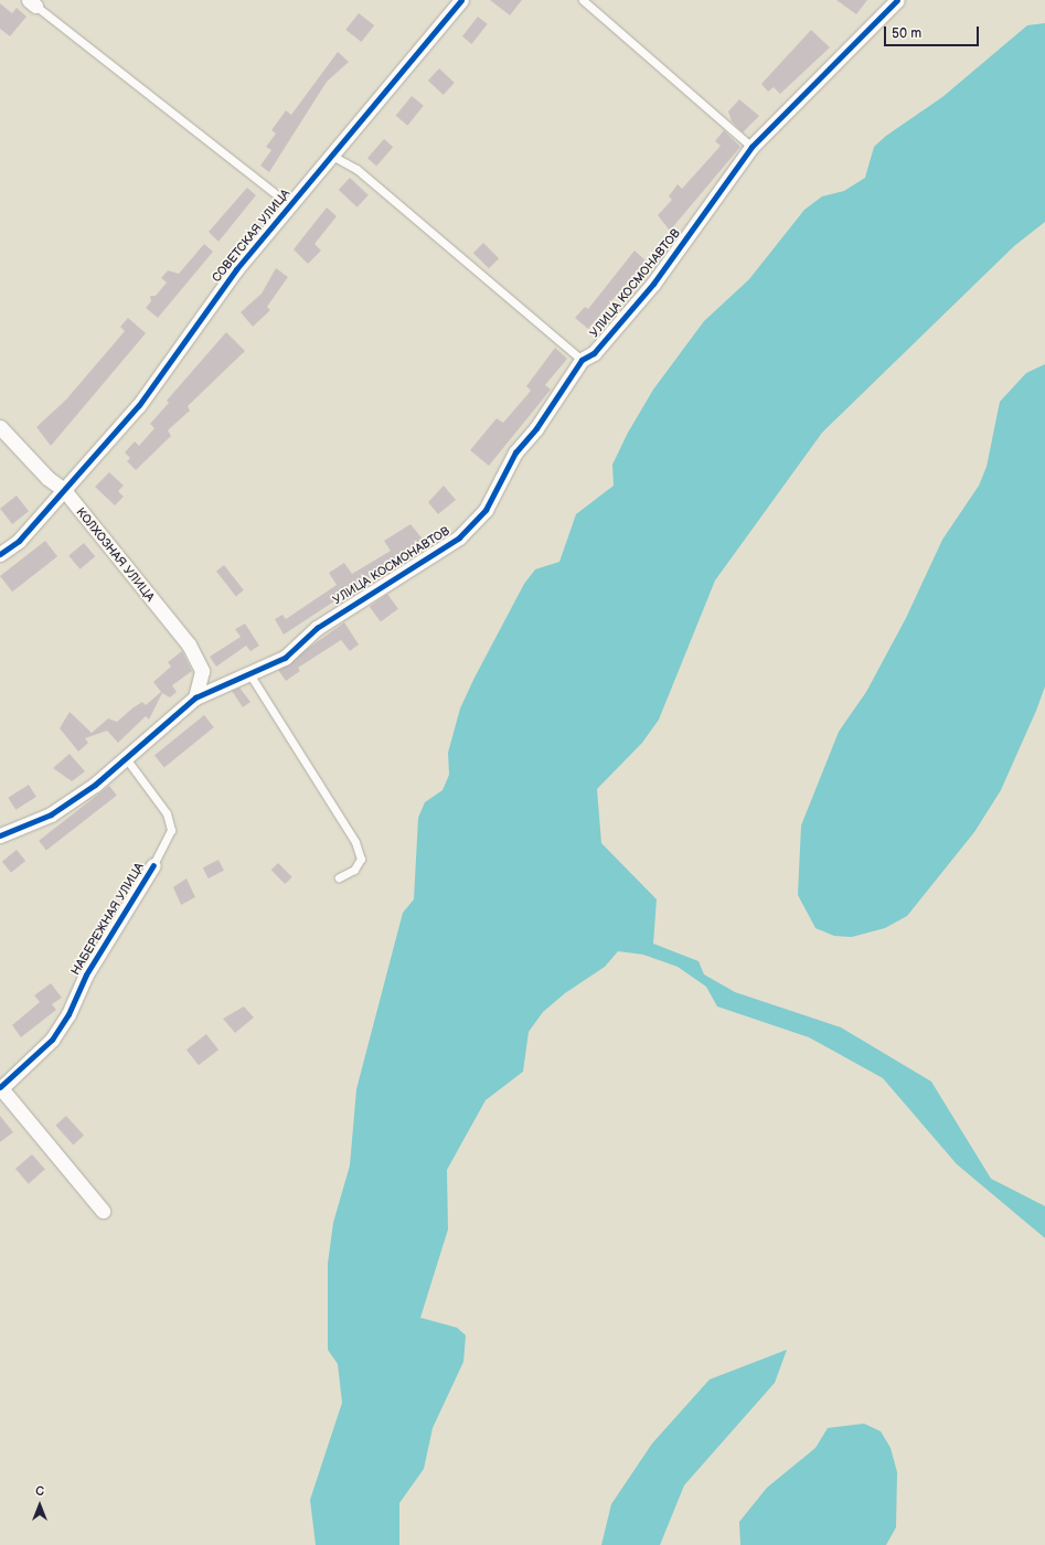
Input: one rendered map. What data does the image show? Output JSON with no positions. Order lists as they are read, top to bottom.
{
  "streets": {
    "street": [
      "СОВЕТСКАЯ УЛИЦА",
      "УЛИЦА КОСМОНАВТОВ",
      "КОЛХОЗНАЯ УЛИЦА",
      "НАБЕРЕЖНАЯ УЛИЦА"
    ]
  },
  "crossings": [
    ["СОВЕТСКАЯ УЛИЦА", "КОЛХОЗНАЯ УЛИЦА"],
    ["УЛИЦА КОСМОНАВТОВ", "КОЛХОЗНАЯ УЛИЦА"]
  ],
  "scale_bar": "50 m",
  "north": "top"
}
